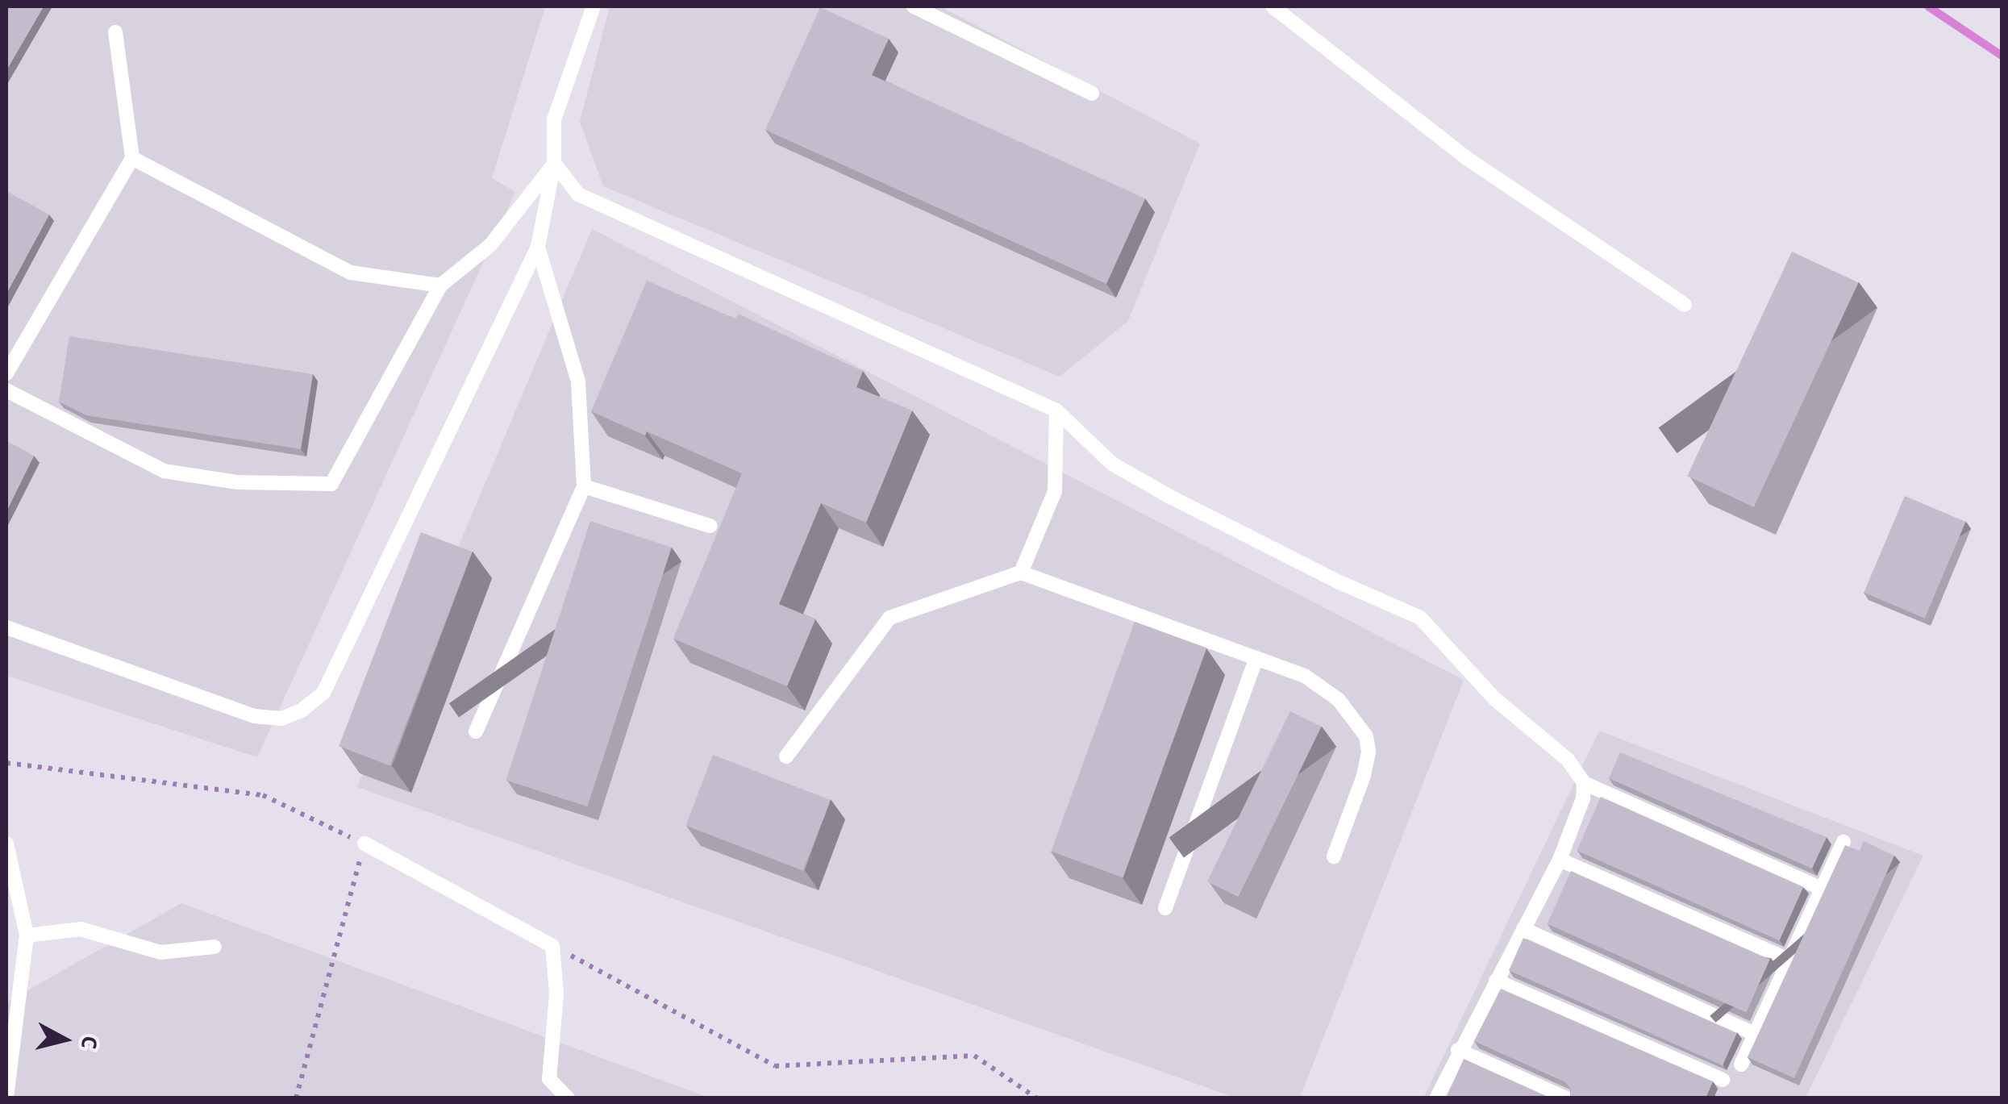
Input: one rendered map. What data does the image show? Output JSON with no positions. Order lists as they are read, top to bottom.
{
  "north": "right"
}
